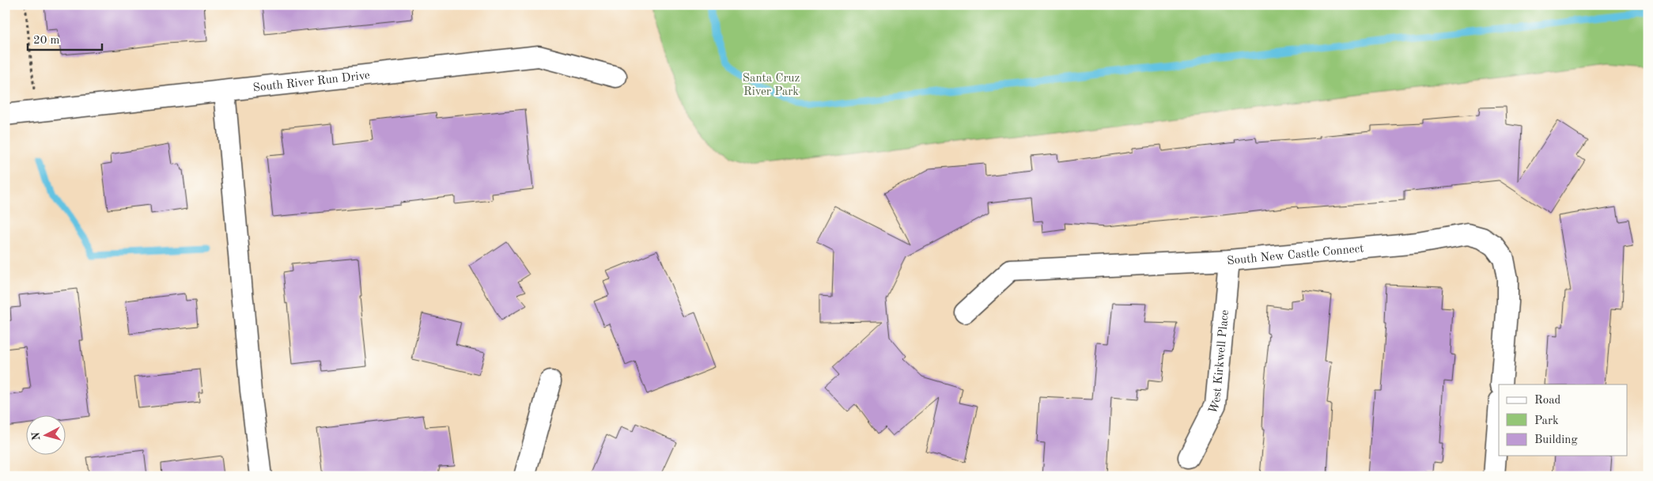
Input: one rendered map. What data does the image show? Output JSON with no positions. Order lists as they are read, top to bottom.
{
  "streets": {
    "street": ["South River Run Drive", "South New Castle Connect", "West Kirkwell Place"]
  },
  "crossings": [
    ["South New Castle Connect", "West Kirkwell Place"]
  ],
  "parks": ["Santa Cruz River Park"],
  "legend": ["Road", "Park", "Building"],
  "scale_bar": "20 m",
  "north": "left"
}
